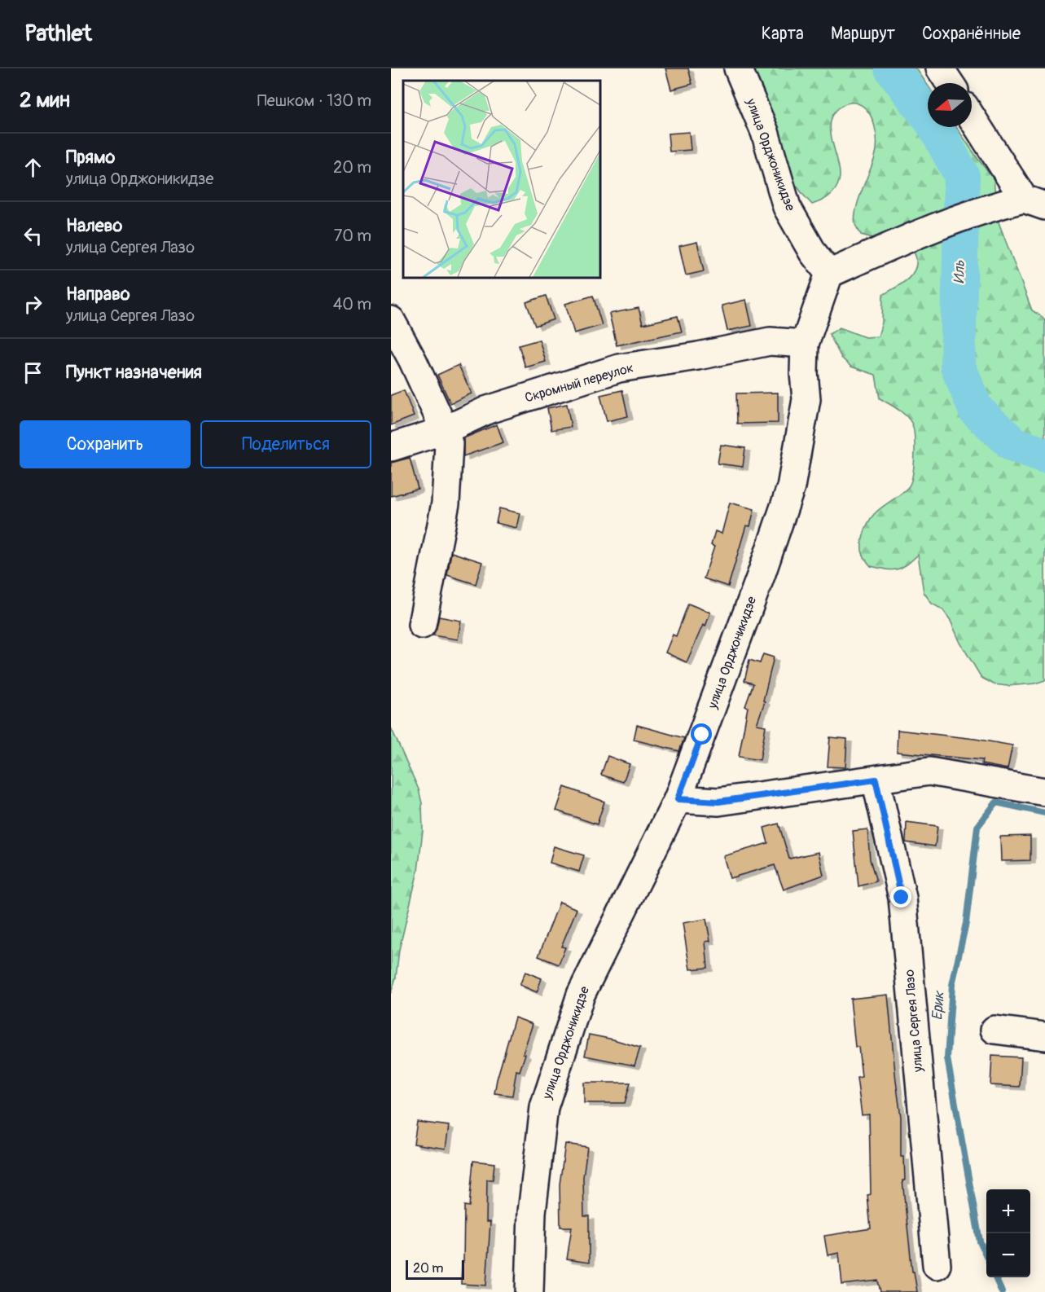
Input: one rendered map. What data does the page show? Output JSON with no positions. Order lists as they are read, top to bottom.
{
  "streets": {
    "street": ["улица Орджоникидзе", "Скромный переулок", "улица Сергея Лазо"]
  },
  "crossings": [
    ["улица Орджоникидзе", "Скромный переулок"]
  ],
  "water": ["Иль", "Ерик"],
  "scale_bar": "20 m",
  "north": "left",
  "page": {
    "header": "Pathlet",
    "nav": ["Карта", "Маршрут", "Сохранённые"],
    "heading": ["2 мин", "Пешком · 130 m"],
    "list": [
      ["Прямо", "улица Орджоникидзе", "20 m"],
      ["Налево", "улица Сергея Лазо", "70 m"],
      ["Направо", "улица Сергея Лазо", "40 m"],
      "Пункт назначения"
    ],
    "buttons": ["Сохранить", "Поделиться"],
    "map_buttons": ["+", "−"],
    "scale": "20 m"
  }
}
